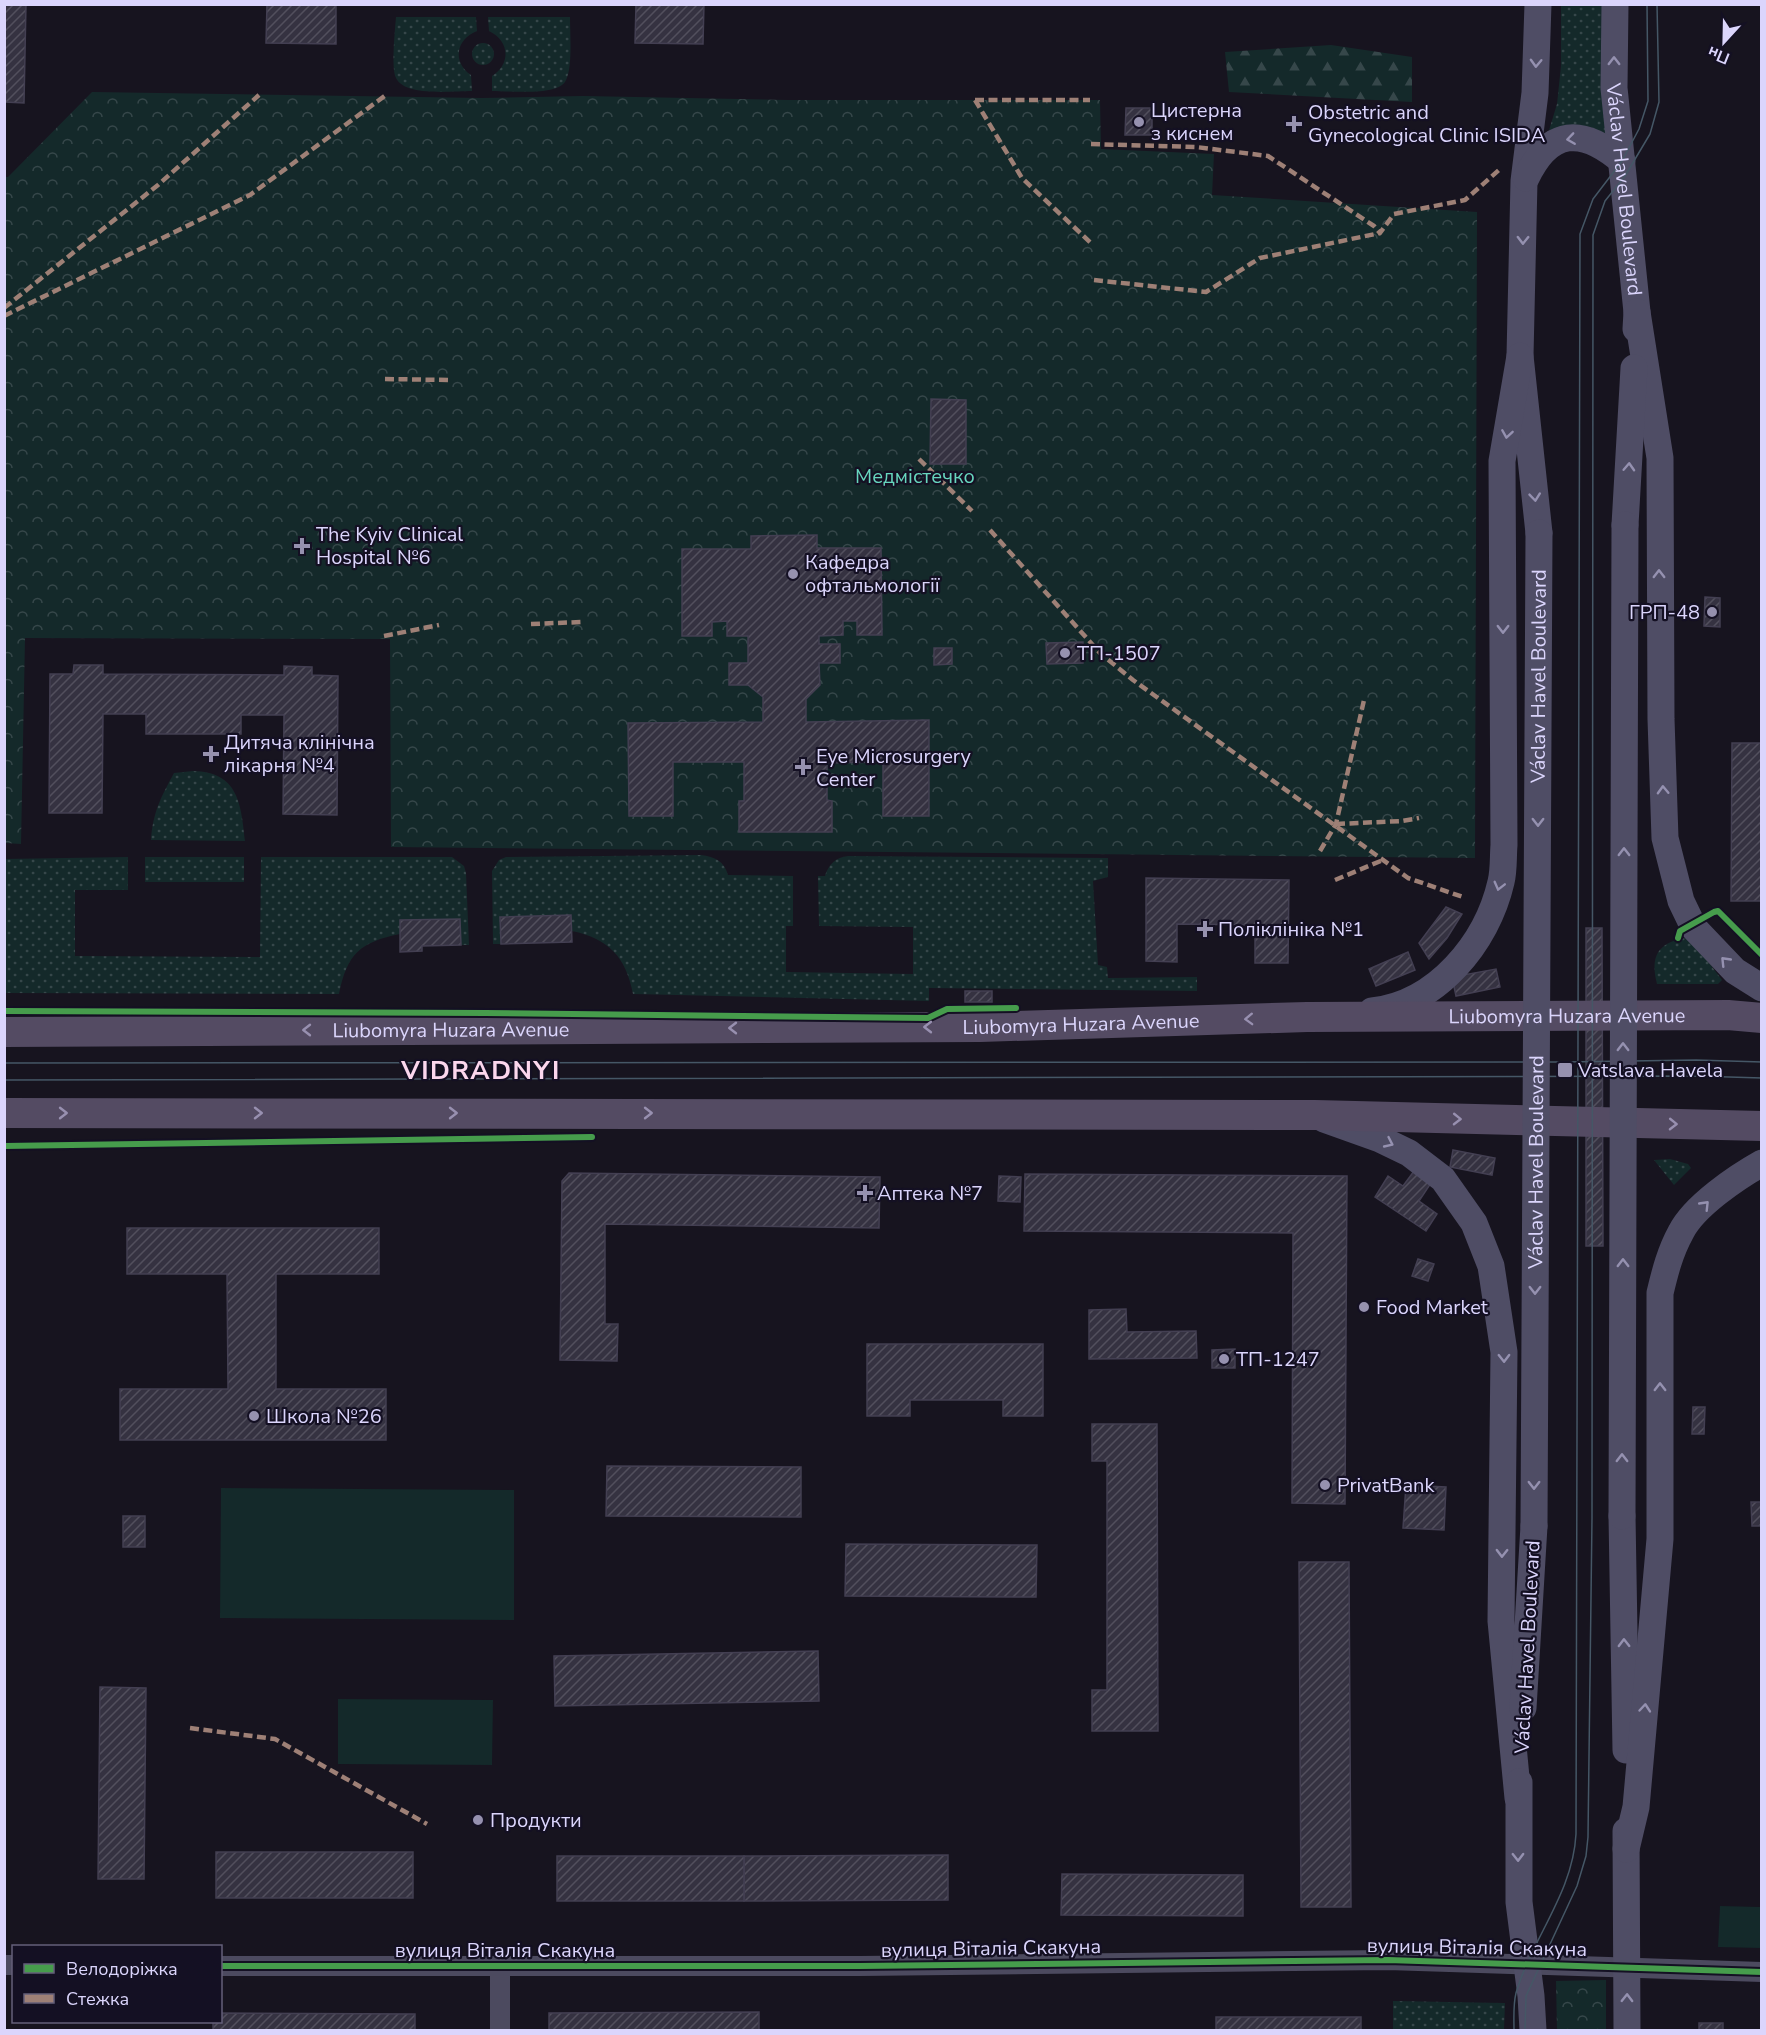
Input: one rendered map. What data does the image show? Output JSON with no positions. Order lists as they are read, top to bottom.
{
  "streets": {
    "main road": ["Václav Havel Boulevard", "Liubomyra Huzara Avenue"],
    "street": ["вулиця Віталія Скакуна"]
  },
  "crossings": [
    ["Václav Havel Boulevard", "вулиця Віталія Скакуна"]
  ],
  "districts": ["VIDRADNYI"],
  "parks": ["Медмістечко"],
  "places": {
    "other": [
      "Цистерна з киснем",
      "Кафедра офтальмології",
      "ГРП-48",
      "ТП-1507",
      "Food Market",
      "ТП-1247",
      "Школа №26",
      "PrivatBank",
      "Продукти"
    ],
    "health": [
      "Obstetric and Gynecological Clinic ISIDA",
      "The Kyiv Clinical Hospital №6",
      "Дитяча клінічна лікарня №4",
      "Eye Microsurgery Center",
      "Поліклініка №1",
      "Аптека №7"
    ],
    "transit": ["Vatslava Havela"]
  },
  "legend": ["Велодоріжка", "Стежка"],
  "north": "bottom"
}
